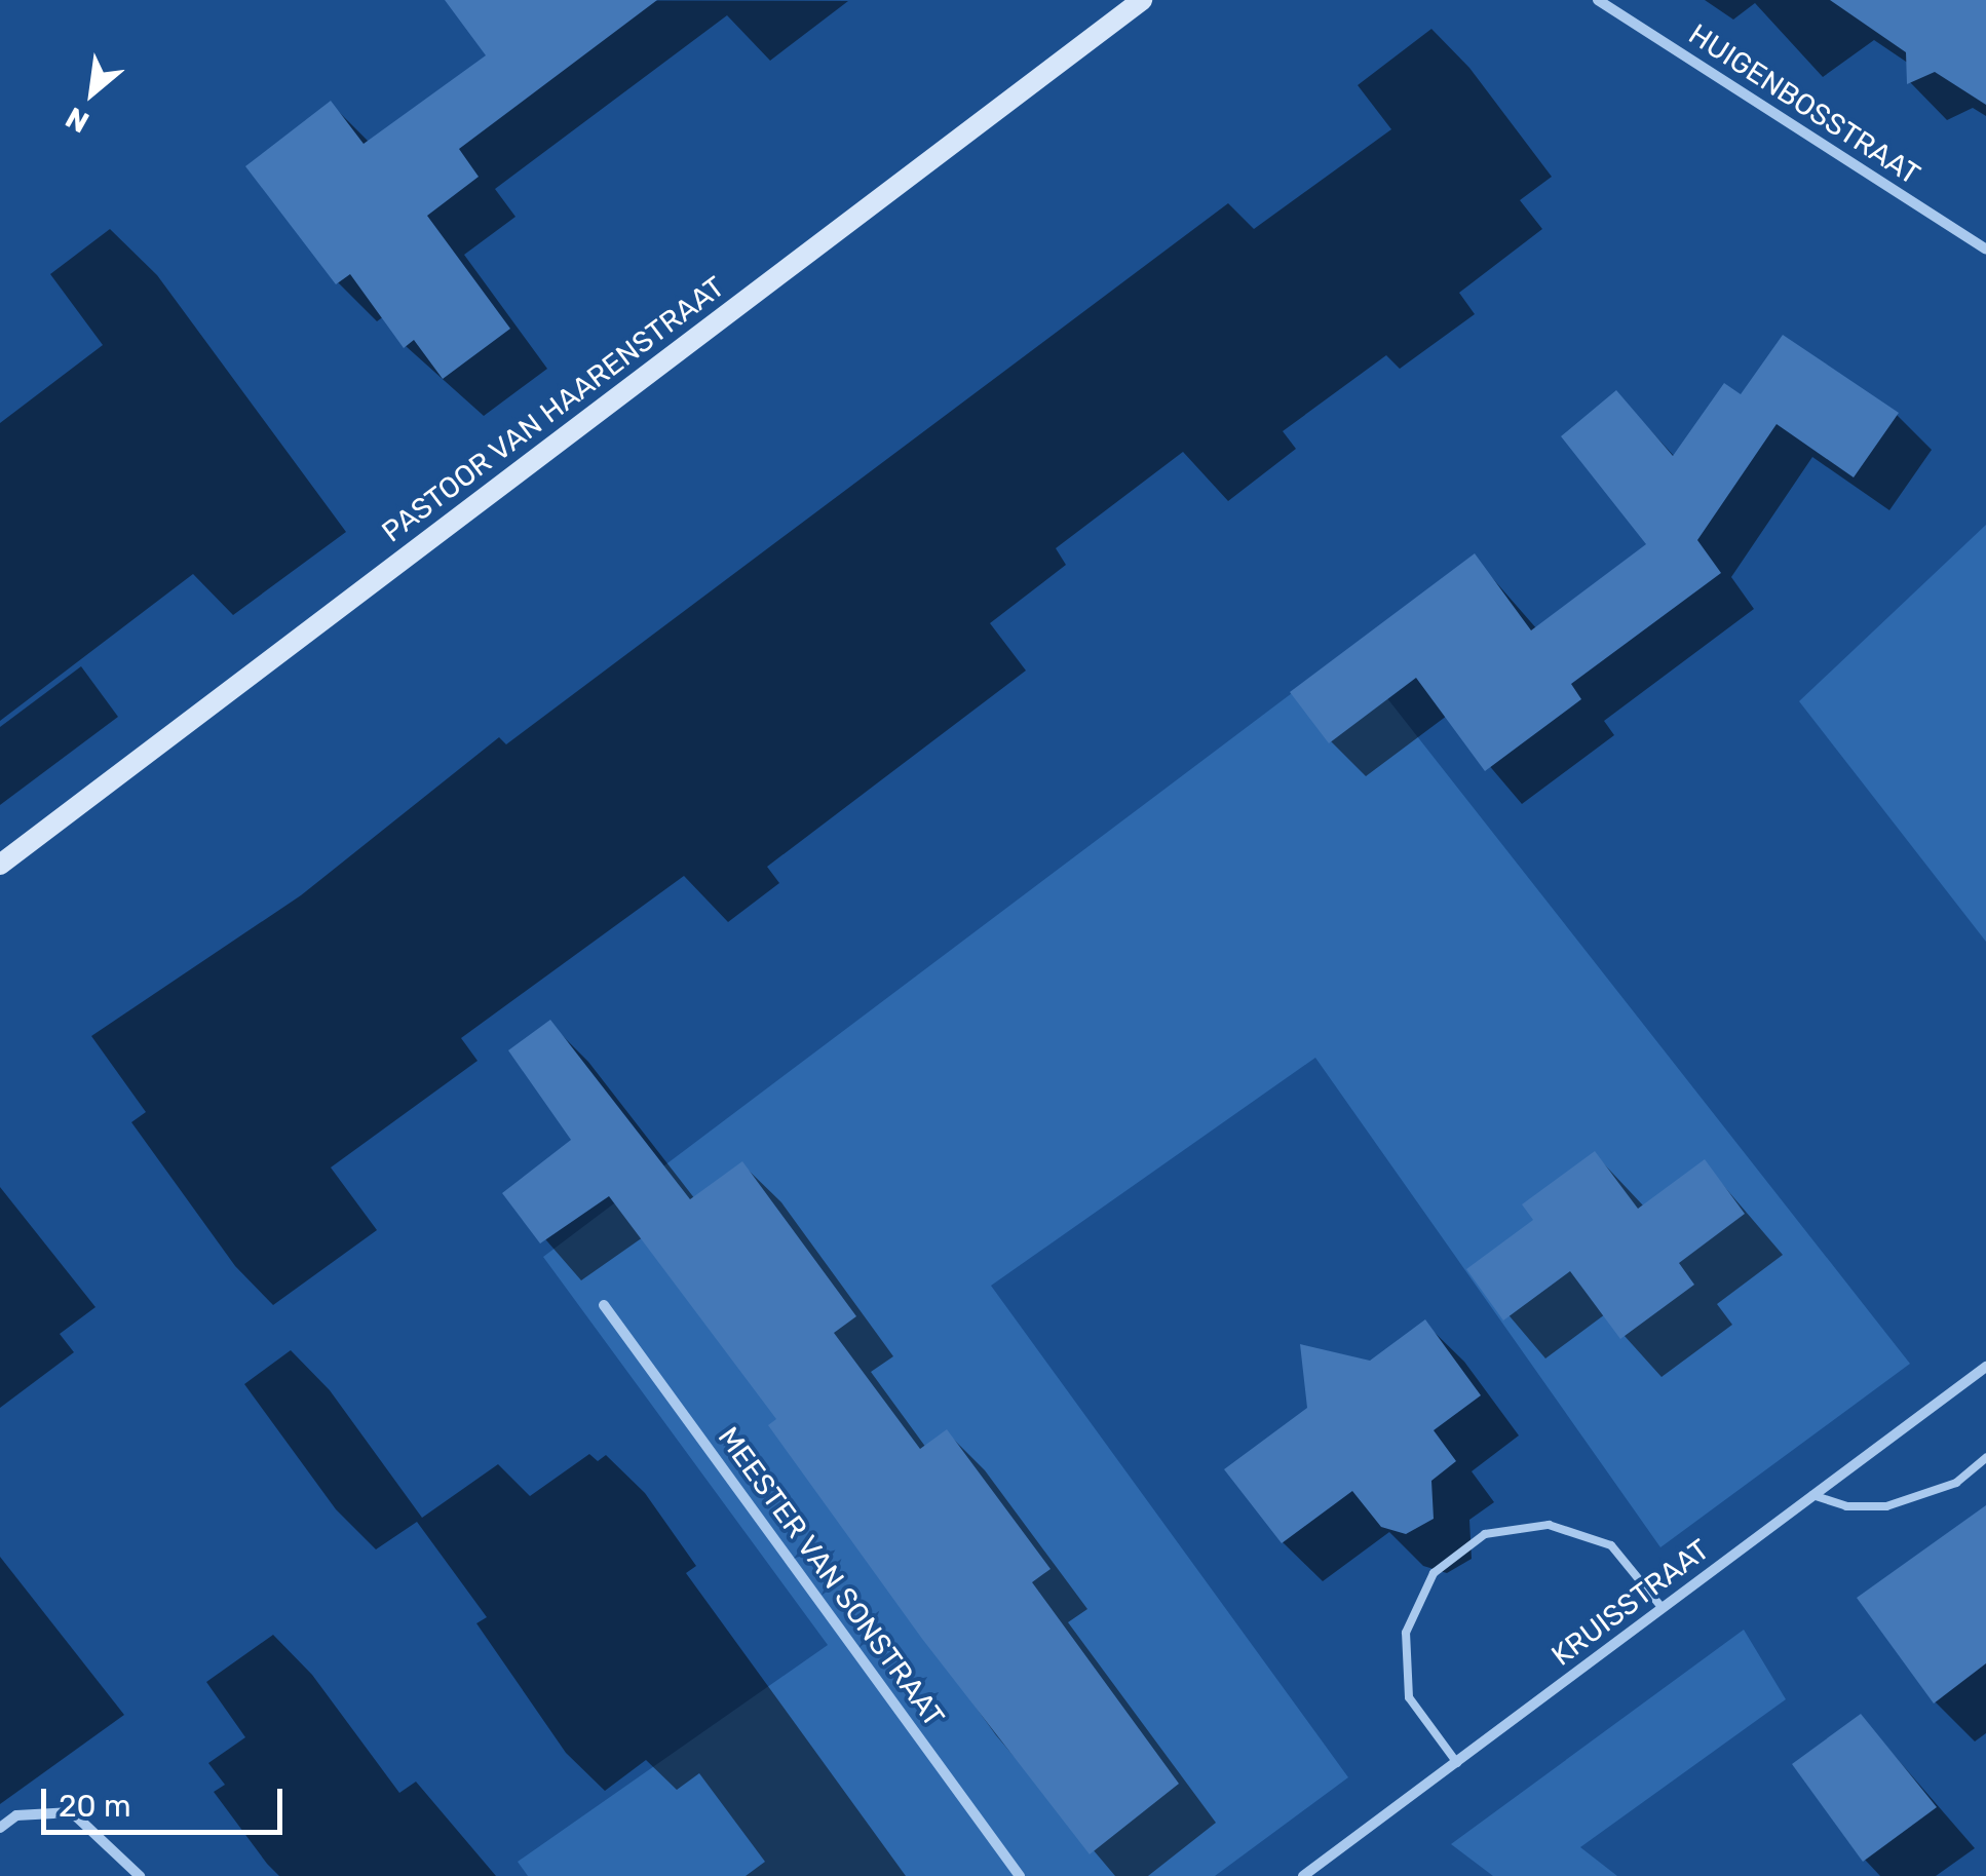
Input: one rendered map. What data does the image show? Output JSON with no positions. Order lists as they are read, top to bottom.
{
  "streets": {
    "street": [
      "HUIGENBOSSTRAAT",
      "PASTOOR VAN HAARENSTRAAT",
      "MEESTER VAN SONSTRAAT",
      "KRUISSTRAAT"
    ]
  },
  "scale_bar": "20 m",
  "north": "bottom left"
}
